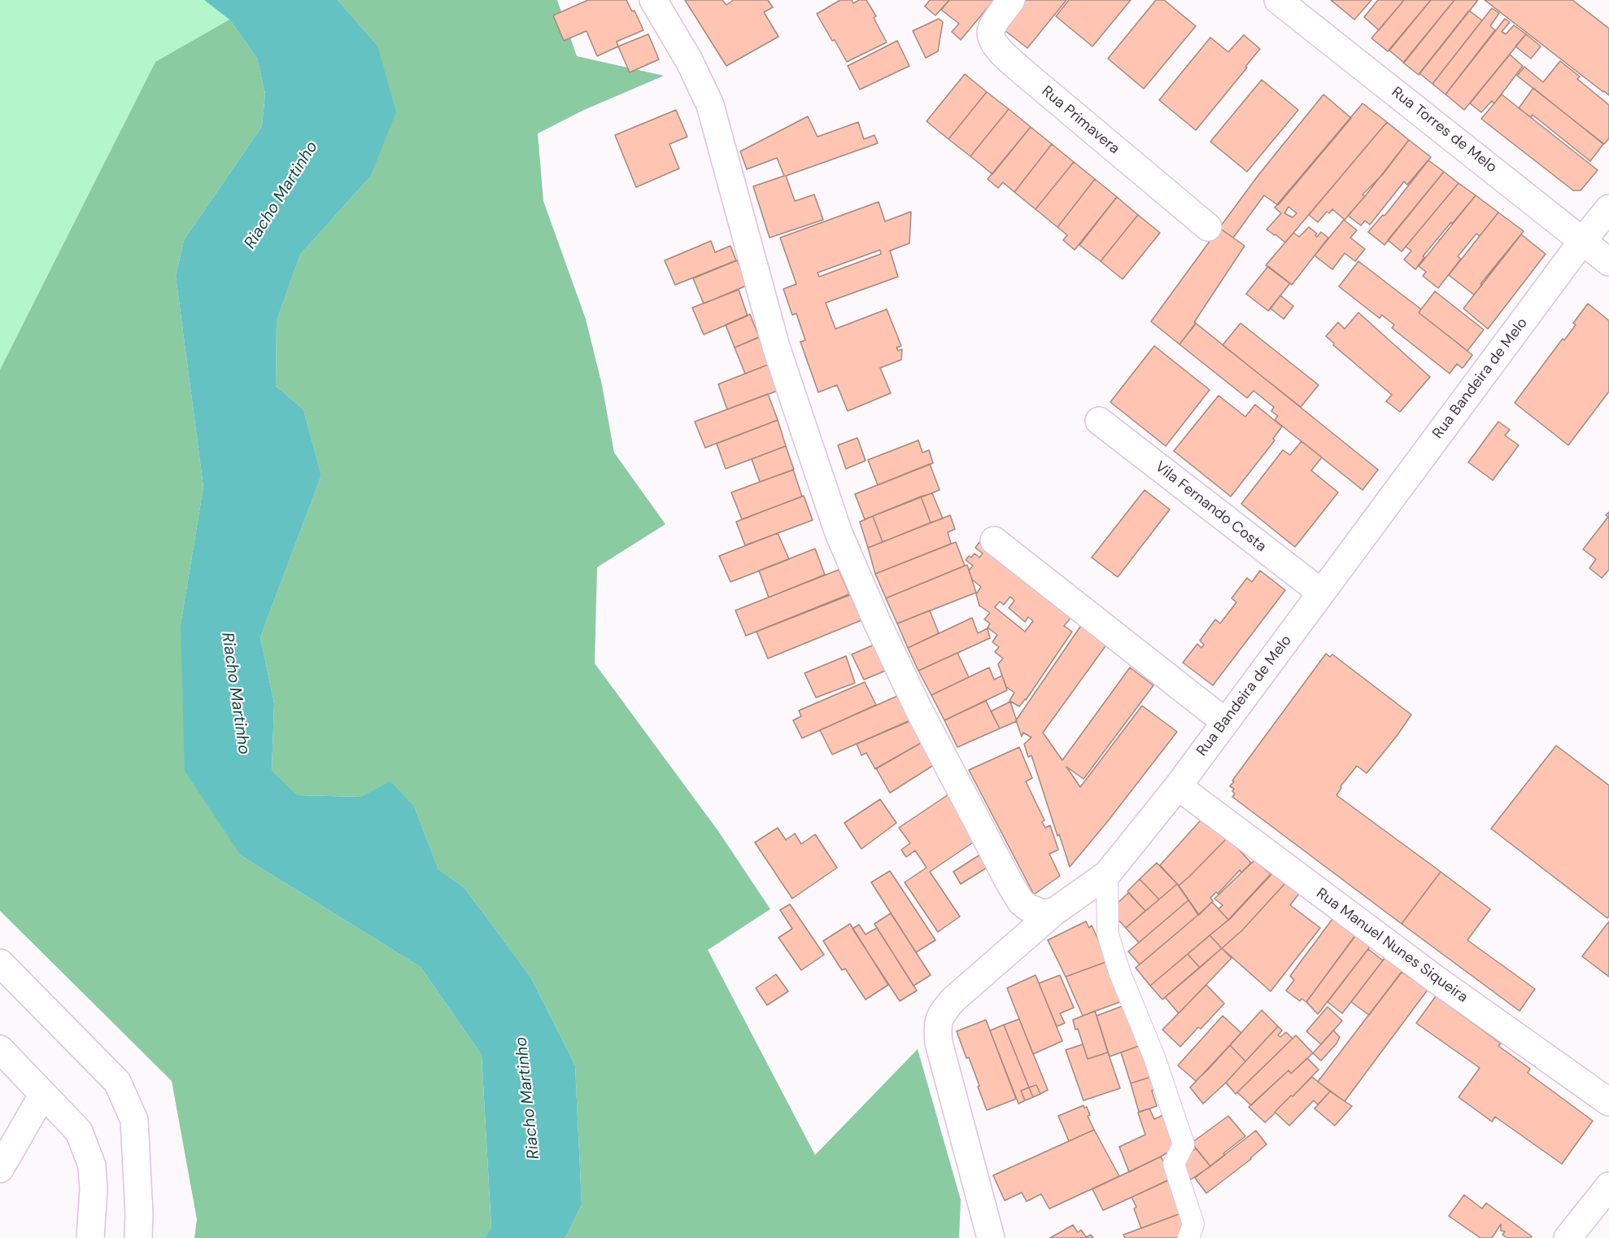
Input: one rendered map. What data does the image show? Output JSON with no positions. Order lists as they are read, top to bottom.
{
  "streets": {
    "street": [
      "Rua Primavera",
      "Rua Torres de Melo",
      "Rua Bandeira de Melo",
      "Vila Fernando Costa",
      "Rua Manuel Nunes Siqueira"
    ]
  },
  "crossings": [
    ["Rua Torres de Melo", "Rua Bandeira de Melo"],
    ["Rua Bandeira de Melo", "Vila Fernando Costa"],
    ["Rua Bandeira de Melo", "Rua Manuel Nunes Siqueira"]
  ],
  "water": ["Riacho Martinho"]
}
